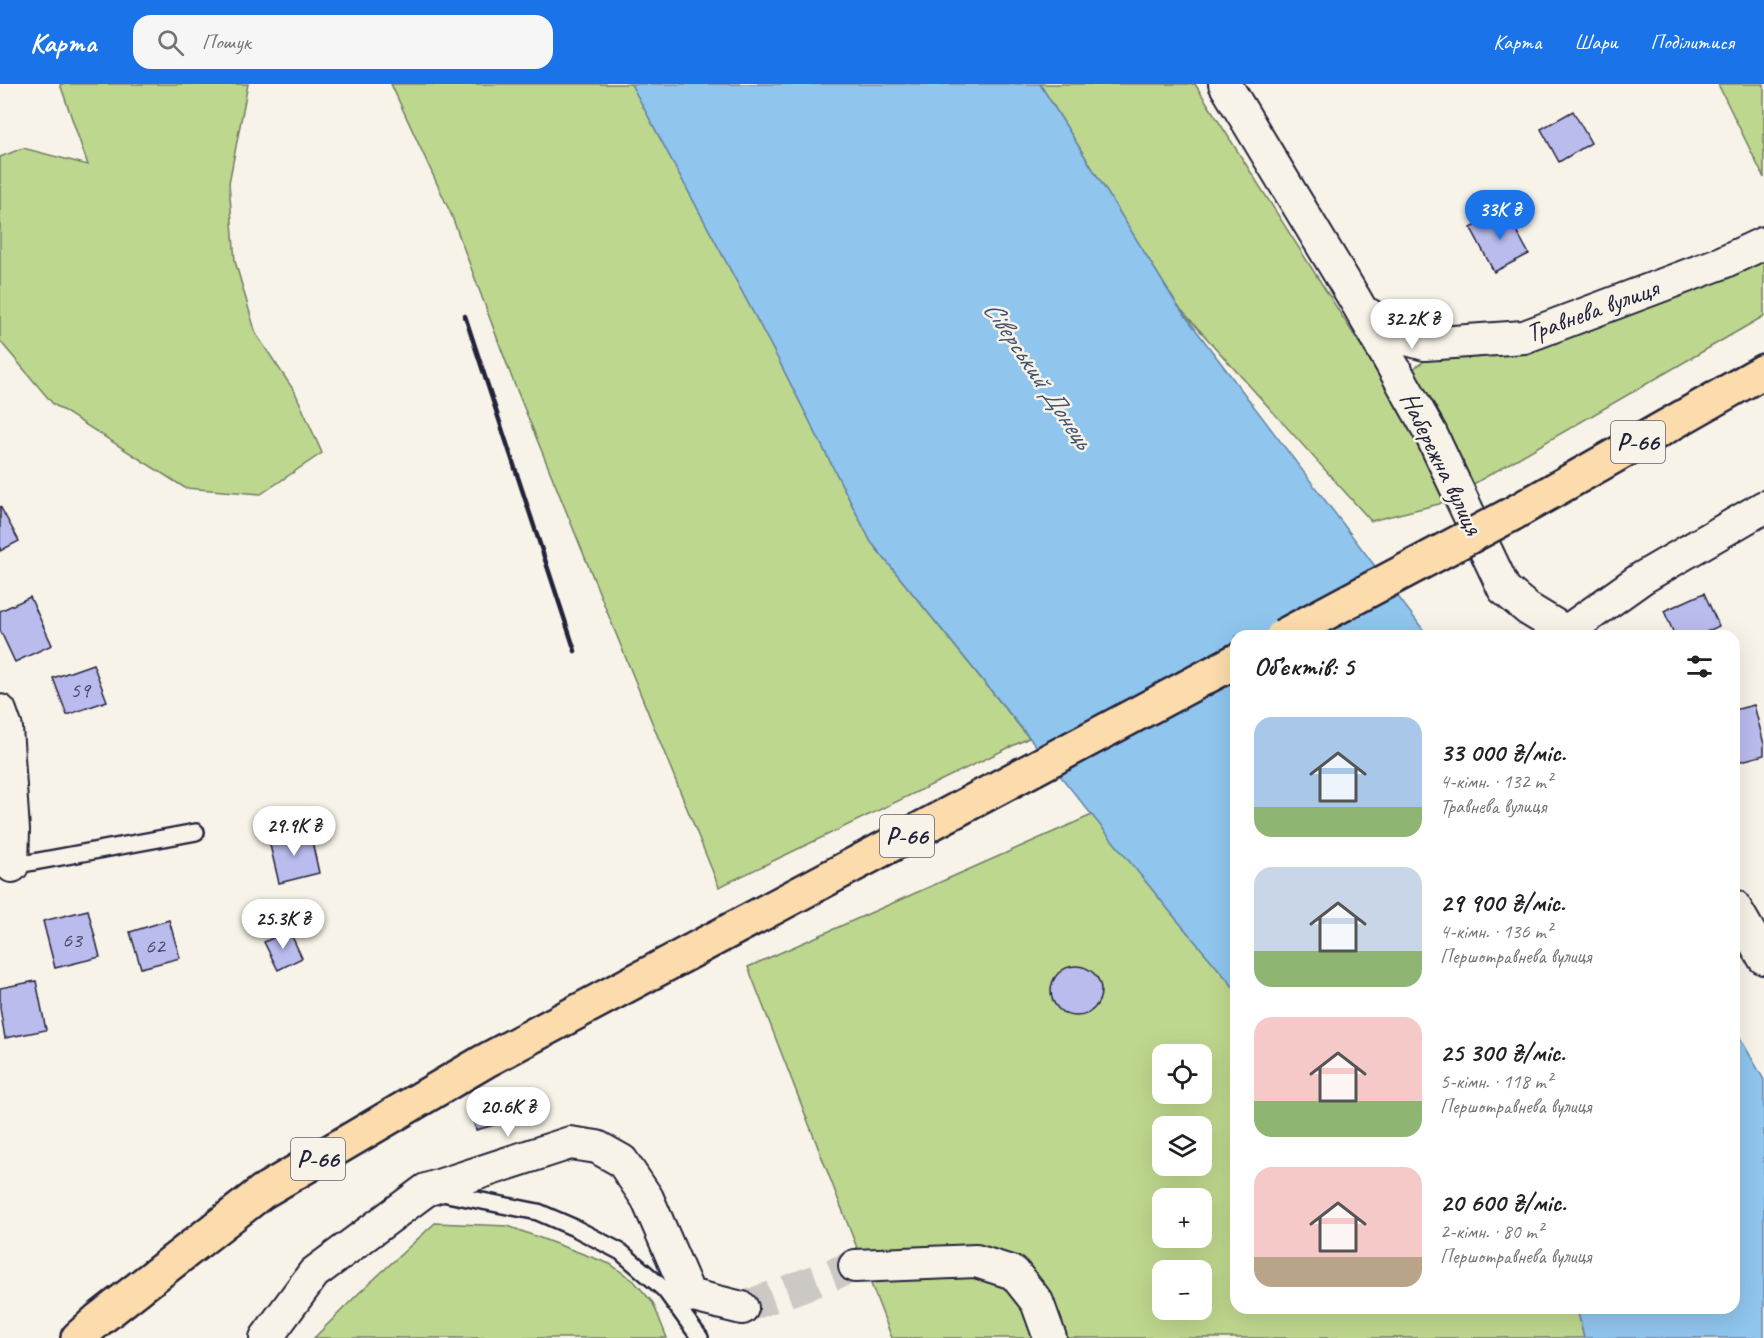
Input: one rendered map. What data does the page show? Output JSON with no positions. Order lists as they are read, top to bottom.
{
  "streets": {
    "main road": ["Р-66"],
    "street": ["Травнева вулиця", "Набережна вулиця"]
  },
  "crossings": [
    ["Травнева вулиця", "Набережна вулиця"]
  ],
  "water": ["Сіверський Донець"],
  "house_numbers": ["59", "63", "62"],
  "page": {
    "header": "Карта",
    "search": "Пошук",
    "nav": ["Карта", "Шари", "Поділитися"],
    "price": [
      "33K ₴",
      "32.2K ₴",
      "29.9K ₴",
      "25.3K ₴",
      "20.6K ₴"
    ],
    "heading": "Об’єктів: 5",
    "list": [
      {
        "name": "33 000 ₴/міс.",
        "note": "4-кімн. · 132 m² · Травнева вулиця"
      },
      {
        "name": "29 900 ₴/міс.",
        "note": "4-кімн. · 136 m² · Першотравнева вулиця"
      },
      {
        "name": "25 300 ₴/міс.",
        "note": "5-кімн. · 118 m² · Першотравнева вулиця"
      },
      {
        "name": "20 600 ₴/міс.",
        "note": "2-кімн. · 80 m² · Першотравнева вулиця"
      }
    ],
    "map_buttons": ["+", "−"]
  }
}
